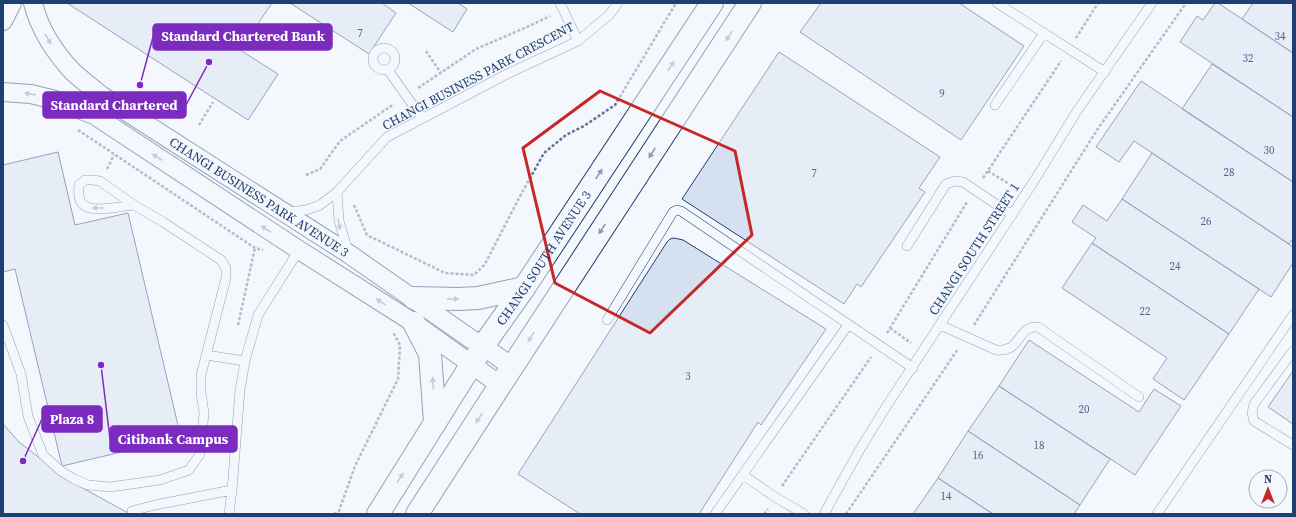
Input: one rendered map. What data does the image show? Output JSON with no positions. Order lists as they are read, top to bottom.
{
  "streets": {
    "street": ["CHANGI BUSINESS PARK AVENUE 3", "CHANGI SOUTH AVENUE 3"],
    "lane": ["CHANGI BUSINESS PARK CRESCENT", "CHANGI SOUTH STREET 1"]
  },
  "crossings": [
    ["CHANGI BUSINESS PARK CRESCENT", "CHANGI BUSINESS PARK AVENUE 3"],
    ["CHANGI BUSINESS PARK AVENUE 3", "CHANGI SOUTH AVENUE 3"]
  ],
  "places": [
    "Standard Chartered",
    "Standard Chartered Bank",
    "Citibank Campus",
    "Plaza 8"
  ],
  "house_numbers": [
    "7",
    "34",
    "32",
    "9",
    "30",
    "28",
    "7",
    "26",
    "24",
    "22",
    "3",
    "20",
    "18",
    "16",
    "14"
  ],
  "north": "top"
}
